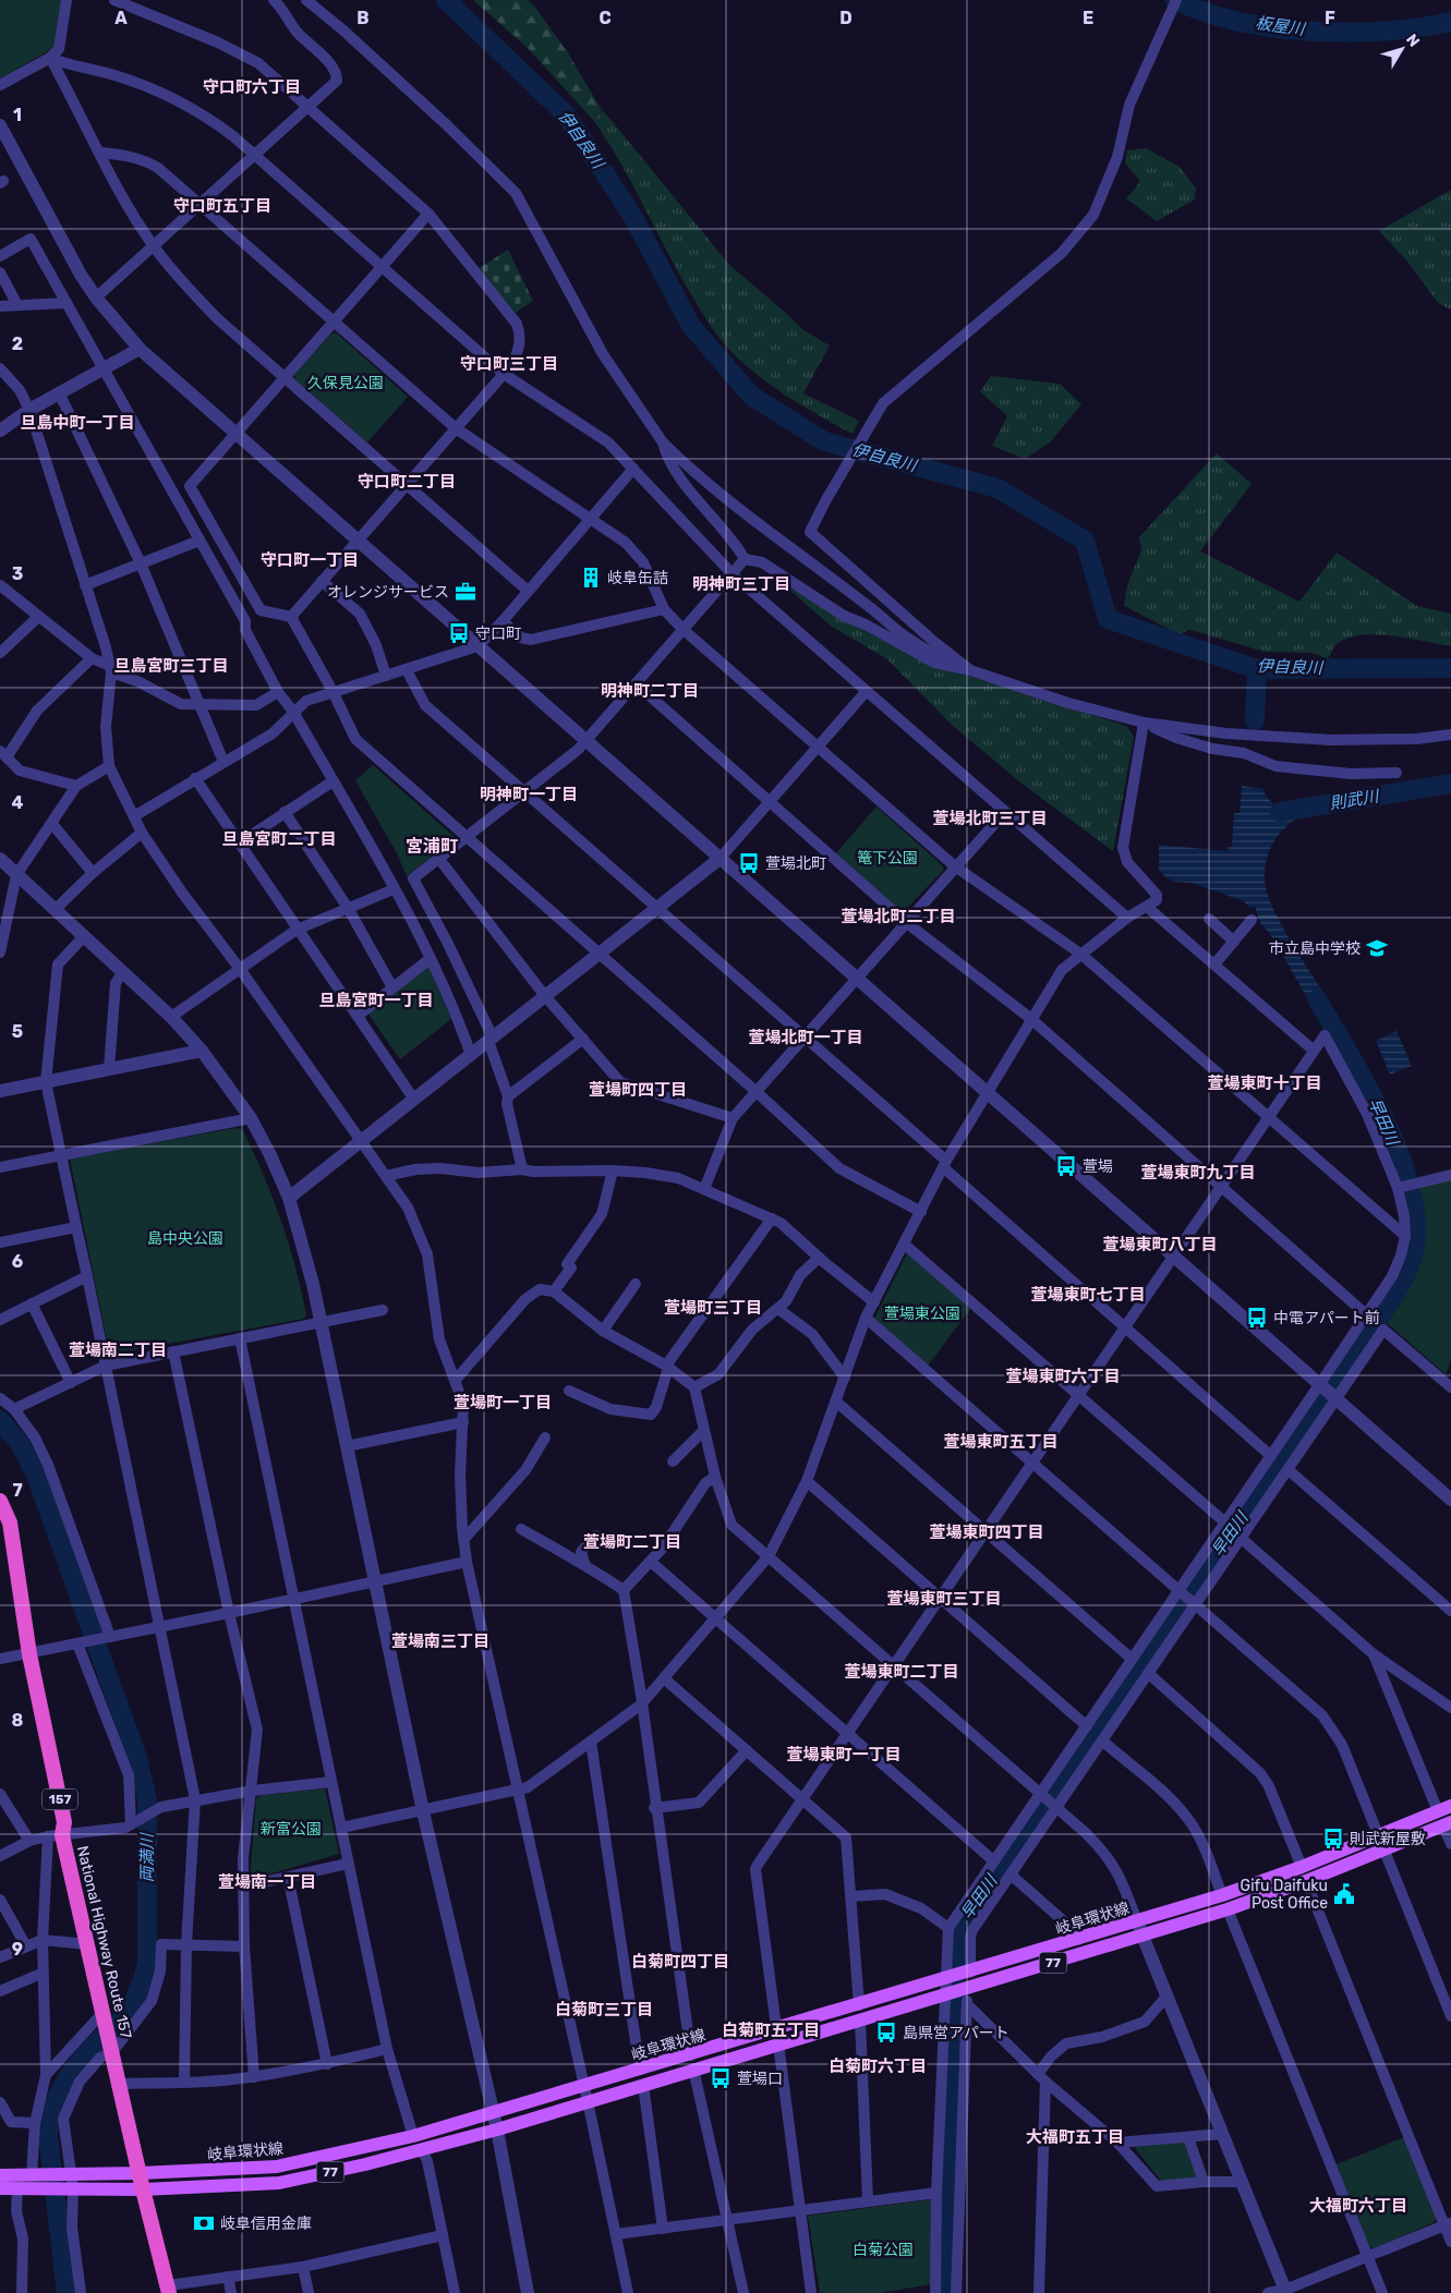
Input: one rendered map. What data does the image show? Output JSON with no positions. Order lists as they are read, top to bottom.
{
  "streets": {
    "highway": ["157", "National Highway Route 157"],
    "main road": ["岐阜環状線", "77"]
  },
  "crossings": [
    ["岐阜環状線", "National Highway Route 157"]
  ],
  "districts": [
    "守口町六丁目",
    "守口町五丁目",
    "守口町三丁目",
    "旦島中町一丁目",
    "守口町二丁目",
    "守口町一丁目",
    "明神町三丁目",
    "旦島宮町三丁目",
    "明神町二丁目",
    "明神町一丁目",
    "萱場北町三丁目",
    "旦島宮町二丁目",
    "宮浦町",
    "萱場北町二丁目",
    "旦島宮町一丁目",
    "萱場北町一丁目",
    "萱場東町十丁目",
    "萱場町四丁目",
    "萱場東町九丁目",
    "萱場東町八丁目",
    "萱場東町七丁目",
    "萱場町三丁目",
    "萱場南二丁目",
    "萱場東町六丁目",
    "萱場町一丁目",
    "萱場東町五丁目",
    "萱場東町四丁目",
    "萱場町二丁目",
    "萱場東町三丁目",
    "萱場南三丁目",
    "萱場東町二丁目",
    "萱場東町一丁目",
    "萱場南一丁目",
    "白菊町四丁目",
    "白菊町三丁目",
    "白菊町五丁目",
    "白菊町六丁目",
    "大福町五丁目",
    "大福町六丁目"
  ],
  "water": [
    "板屋川",
    "伊自良川",
    "則武川",
    "早田川",
    "両満川"
  ],
  "parks": [
    "久保見公園",
    "篭下公園",
    "島中央公園",
    "萱場東公園",
    "新富公園",
    "白菊公園"
  ],
  "places": {
    "building": ["岐阜缶詰"],
    "office": ["オレンジサービス"],
    "bus stop": [
      "守口町",
      "萱場北町",
      "萱場",
      "中電アパート前",
      "則武新屋敷",
      "島県営アパート",
      "萱場口"
    ],
    "school or university": ["市立島中学校"],
    "public building": ["Gifu Daifuku Post Office"],
    "bank": ["岐阜信用金庫"]
  },
  "north": "top right",
  "grid": {
    "columns": [
      "A",
      "B",
      "C",
      "D",
      "E",
      "F"
    ],
    "rows": [
      "1",
      "2",
      "3",
      "4",
      "5",
      "6",
      "7",
      "8",
      "9"
    ]
  }
}
